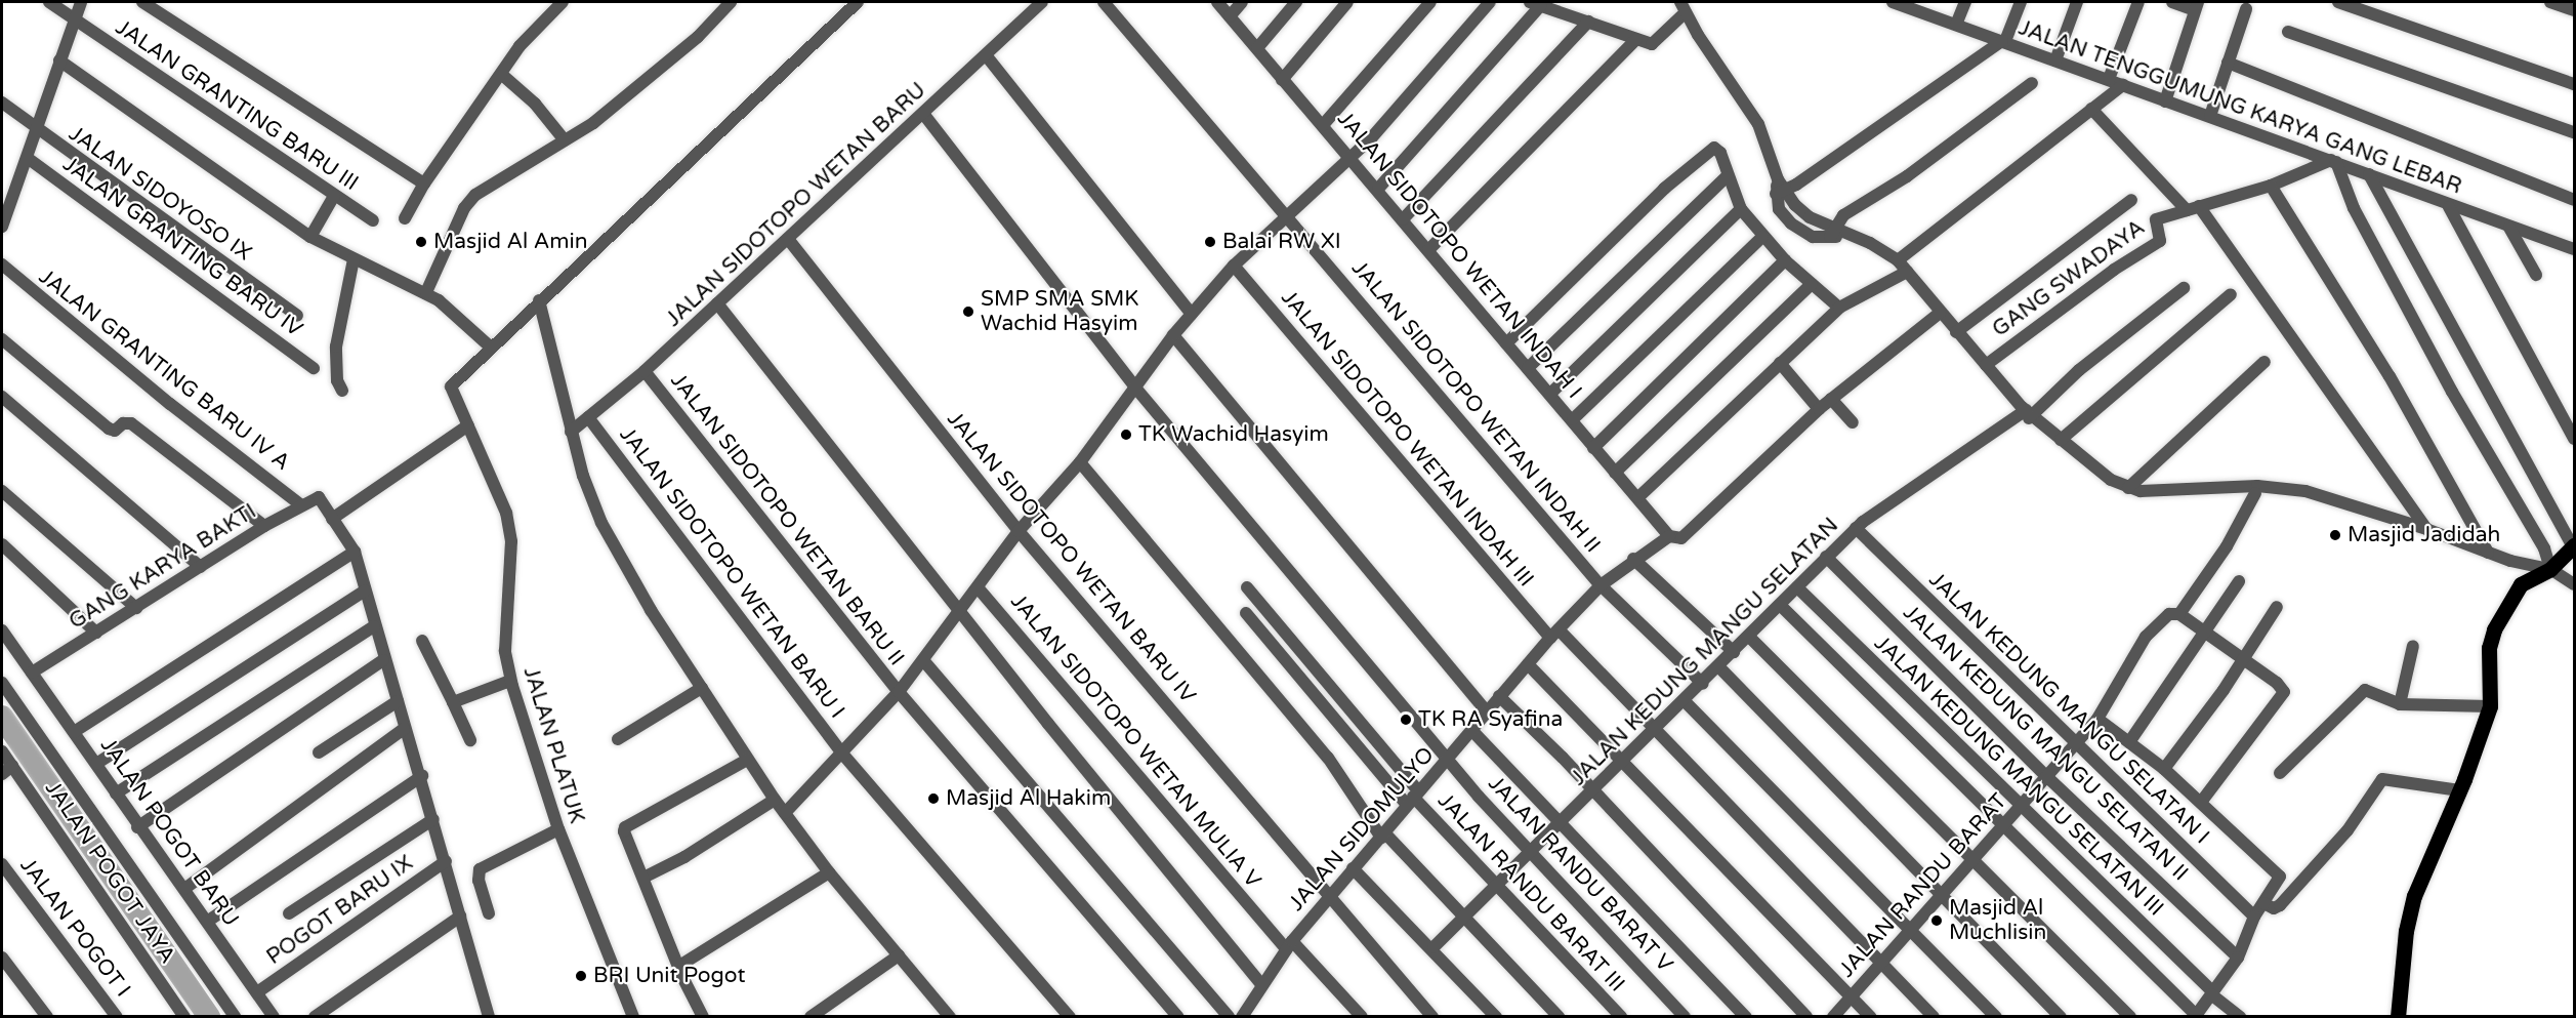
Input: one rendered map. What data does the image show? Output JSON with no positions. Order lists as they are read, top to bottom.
{
  "streets": {
    "street": [
      "JALAN GRANTING BARU III",
      "JALAN TENGGUMUNG KARYA GANG LEBAR",
      "JALAN SIDOYOSO IX",
      "JALAN SIDOTOPO WETAN BARU",
      "JALAN GRANTING BARU IV",
      "JALAN SIDOTOPO WETAN INDAH I",
      "GANG SWADAYA",
      "JALAN GRANTING BARU IV A",
      "JALAN SIDOTOPO WETAN INDAH II",
      "JALAN SIDOTOPO WETAN INDAH III",
      "JALAN SIDOTOPO WETAN BARU II",
      "JALAN SIDOTOPO WETAN BARU IV",
      "GANG KARYA BAKTI",
      "JALAN SIDOTOPO WETAN BARU I",
      "JALAN KEDUNG MANGU SELATAN",
      "JALAN KEDUNG MANGU SELATAN I",
      "JALAN SIDOTOPO WETAN MULIA V",
      "JALAN KEDUNG MANGU SELATAN II",
      "JALAN PLATUK",
      "JALAN KEDUNG MANGU SELATAN III",
      "JALAN SIDOMULYO",
      "JALAN POGOT BARU",
      "JALAN POGOT JAYA",
      "JALAN RANDU BARAT V",
      "JALAN RANDU BARAT",
      "JALAN RANDU BARAT III",
      "POGOT BARU IX",
      "JALAN POGOT I"
    ]
  },
  "crossings": [
    ["JALAN SIDOTOPO WETAN BARU", "JALAN SIDOTOPO WETAN BARU II"],
    ["JALAN SIDOTOPO WETAN BARU", "JALAN SIDOTOPO WETAN BARU IV"],
    ["JALAN SIDOTOPO WETAN BARU", "JALAN SIDOTOPO WETAN BARU I"],
    ["JALAN SIDOTOPO WETAN BARU", "JALAN RANDU BARAT V"],
    ["JALAN SIDOTOPO WETAN INDAH I", "JALAN SIDOMULYO"],
    ["JALAN GRANTING BARU IV A", "GANG KARYA BAKTI"],
    ["JALAN SIDOTOPO WETAN INDAH II", "JALAN KEDUNG MANGU SELATAN"],
    ["JALAN SIDOTOPO WETAN INDAH II", "JALAN SIDOMULYO"],
    ["JALAN SIDOTOPO WETAN INDAH III", "JALAN KEDUNG MANGU SELATAN"],
    ["JALAN SIDOTOPO WETAN INDAH III", "JALAN SIDOMULYO"],
    ["JALAN SIDOTOPO WETAN INDAH III", "JALAN RANDU BARAT"],
    ["JALAN SIDOTOPO WETAN BARU IV", "JALAN SIDOMULYO"],
    ["GANG KARYA BAKTI", "JALAN POGOT BARU"],
    ["JALAN KEDUNG MANGU SELATAN", "JALAN KEDUNG MANGU SELATAN I"],
    ["JALAN KEDUNG MANGU SELATAN", "JALAN KEDUNG MANGU SELATAN II"],
    ["JALAN KEDUNG MANGU SELATAN", "JALAN KEDUNG MANGU SELATAN III"],
    ["JALAN KEDUNG MANGU SELATAN", "JALAN RANDU BARAT V"],
    ["JALAN KEDUNG MANGU SELATAN", "JALAN RANDU BARAT III"],
    ["JALAN KEDUNG MANGU SELATAN I", "JALAN RANDU BARAT"],
    ["JALAN SIDOTOPO WETAN MULIA V", "JALAN SIDOMULYO"],
    ["JALAN KEDUNG MANGU SELATAN II", "JALAN RANDU BARAT"],
    ["JALAN KEDUNG MANGU SELATAN III", "JALAN RANDU BARAT"],
    ["JALAN SIDOMULYO", "JALAN RANDU BARAT V"],
    ["JALAN SIDOMULYO", "JALAN RANDU BARAT III"],
    ["JALAN POGOT BARU", "POGOT BARU IX"]
  ],
  "places": [
    "Masjid Al Amin",
    "Balai RW XI",
    "SMP SMA SMK Wachid Hasyim",
    "TK Wachid Hasyim",
    "Masjid Jadidah",
    "TK RA Syafina",
    "Masjid Al Hakim",
    "Masjid Al Muchlisin",
    "BRI Unit Pogot"
  ]
}
